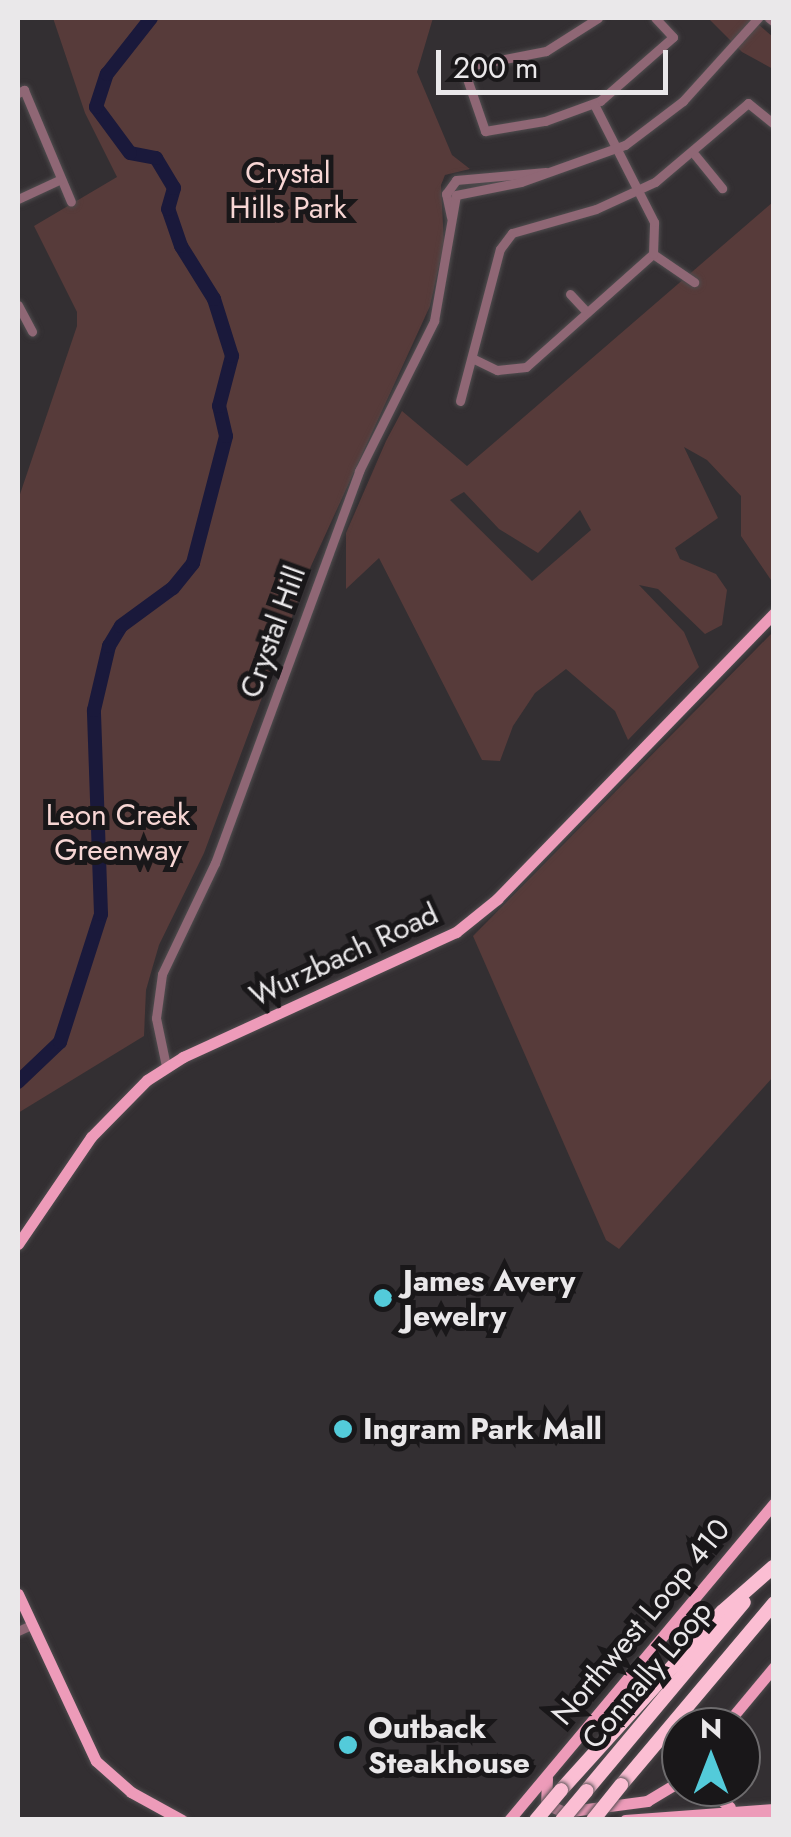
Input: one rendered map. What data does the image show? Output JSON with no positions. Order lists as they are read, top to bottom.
{
  "streets": {
    "highway": ["Connally Loop"],
    "main road": ["Wurzbach Road", "Northwest Loop 410"],
    "street": ["Crystal Hill"]
  },
  "crossings": [
    ["Crystal Hill", "Wurzbach Road"]
  ],
  "parks": ["Crystal Hills Park", "Leon Creek Greenway"],
  "places": ["James Avery Jewelry", "Ingram Park Mall", "Outback Steakhouse"],
  "scale_bar": "200 m",
  "north": "top"
}
